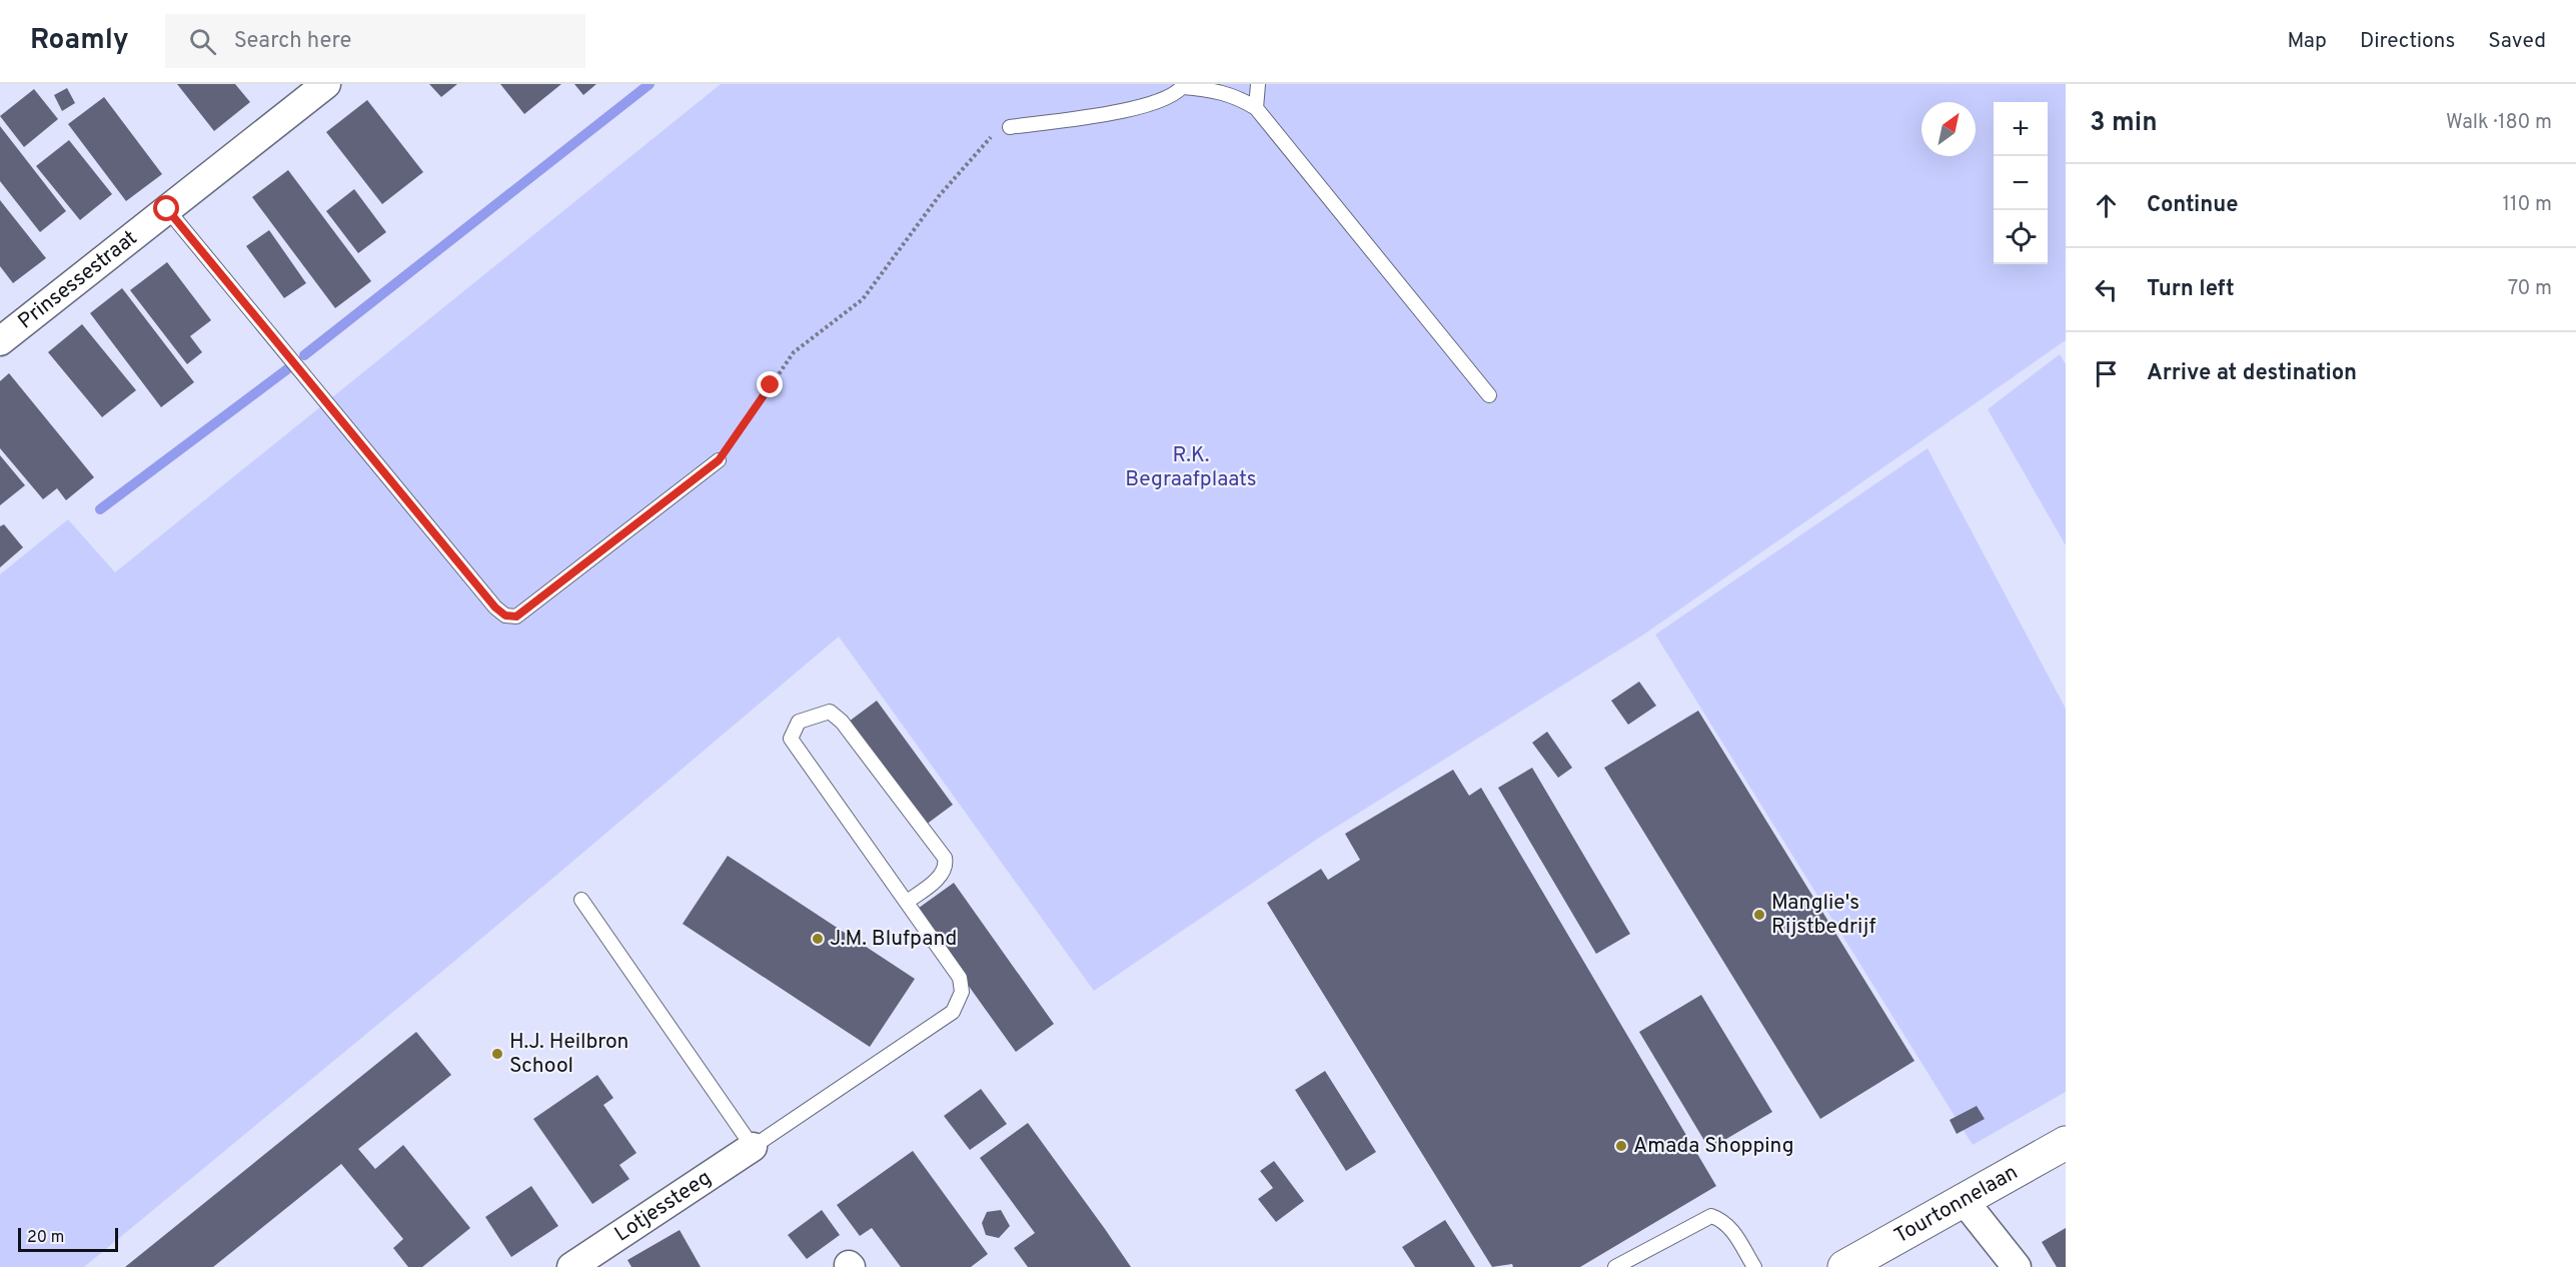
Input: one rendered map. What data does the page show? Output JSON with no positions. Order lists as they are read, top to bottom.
{
  "streets": {
    "street": ["Prinsessestraat", "Tourtonnelaan", "Lotjessteeg"]
  },
  "parks": ["R.K. Begraafplaats"],
  "places": [
    "Manglie's Rijstbedrijf",
    "J.M. Blufpand",
    "H.J. Heilbron School",
    "Amada Shopping"
  ],
  "scale_bar": "20 m",
  "north": "top right",
  "page": {
    "header": "Roamly",
    "search": "Search here",
    "nav": ["Map", "Directions", "Saved"],
    "heading": ["3 min", "Walk · 180 m"],
    "map_buttons": ["+", "−"],
    "list": [
      ["Continue", "110 m"],
      ["Turn left", "70 m"],
      "Arrive at destination"
    ],
    "scale": "20 m"
  }
}
